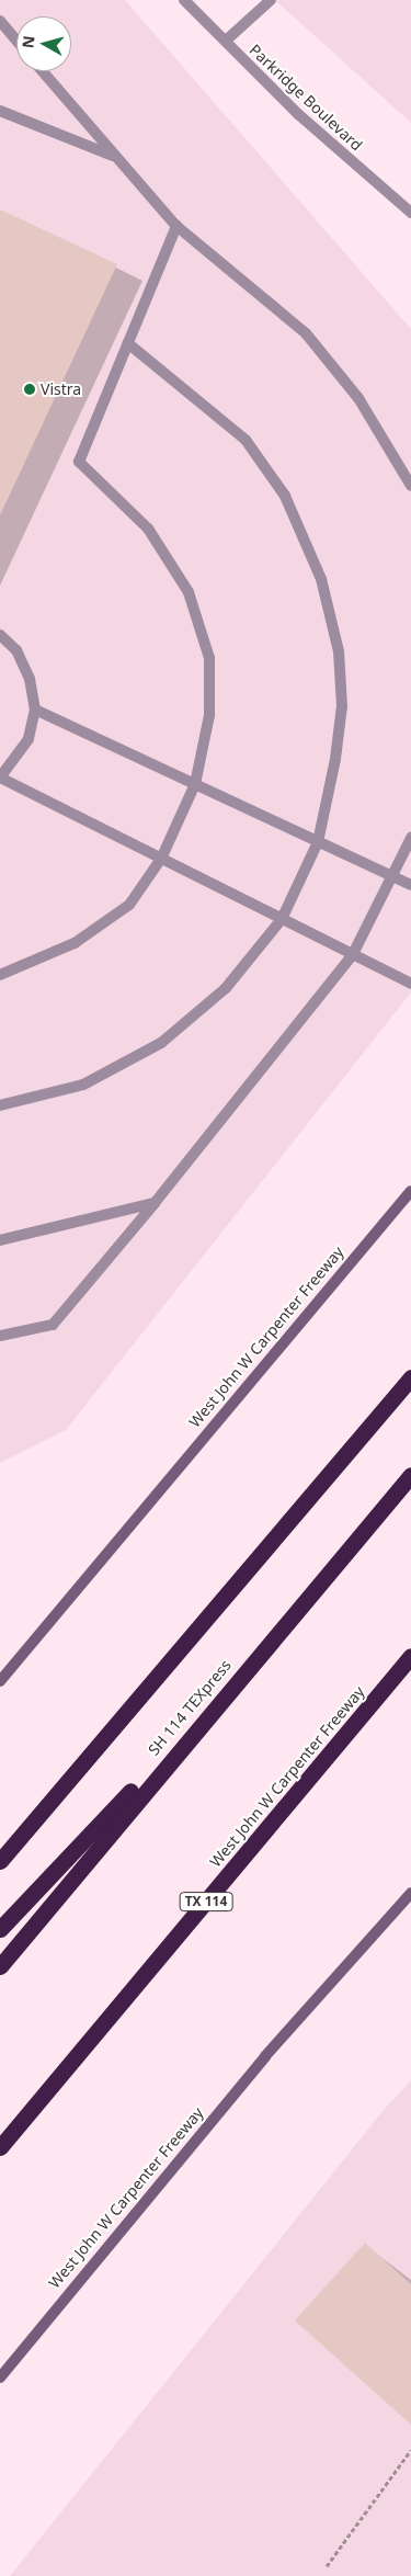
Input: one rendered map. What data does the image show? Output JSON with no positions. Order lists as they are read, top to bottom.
{
  "streets": {
    "highway": ["West John W Carpenter Freeway", "SH 114 TEXpress", "TX 114"],
    "street": ["Parkridge Boulevard"]
  },
  "places": ["Vistra"],
  "north": "left"
}
